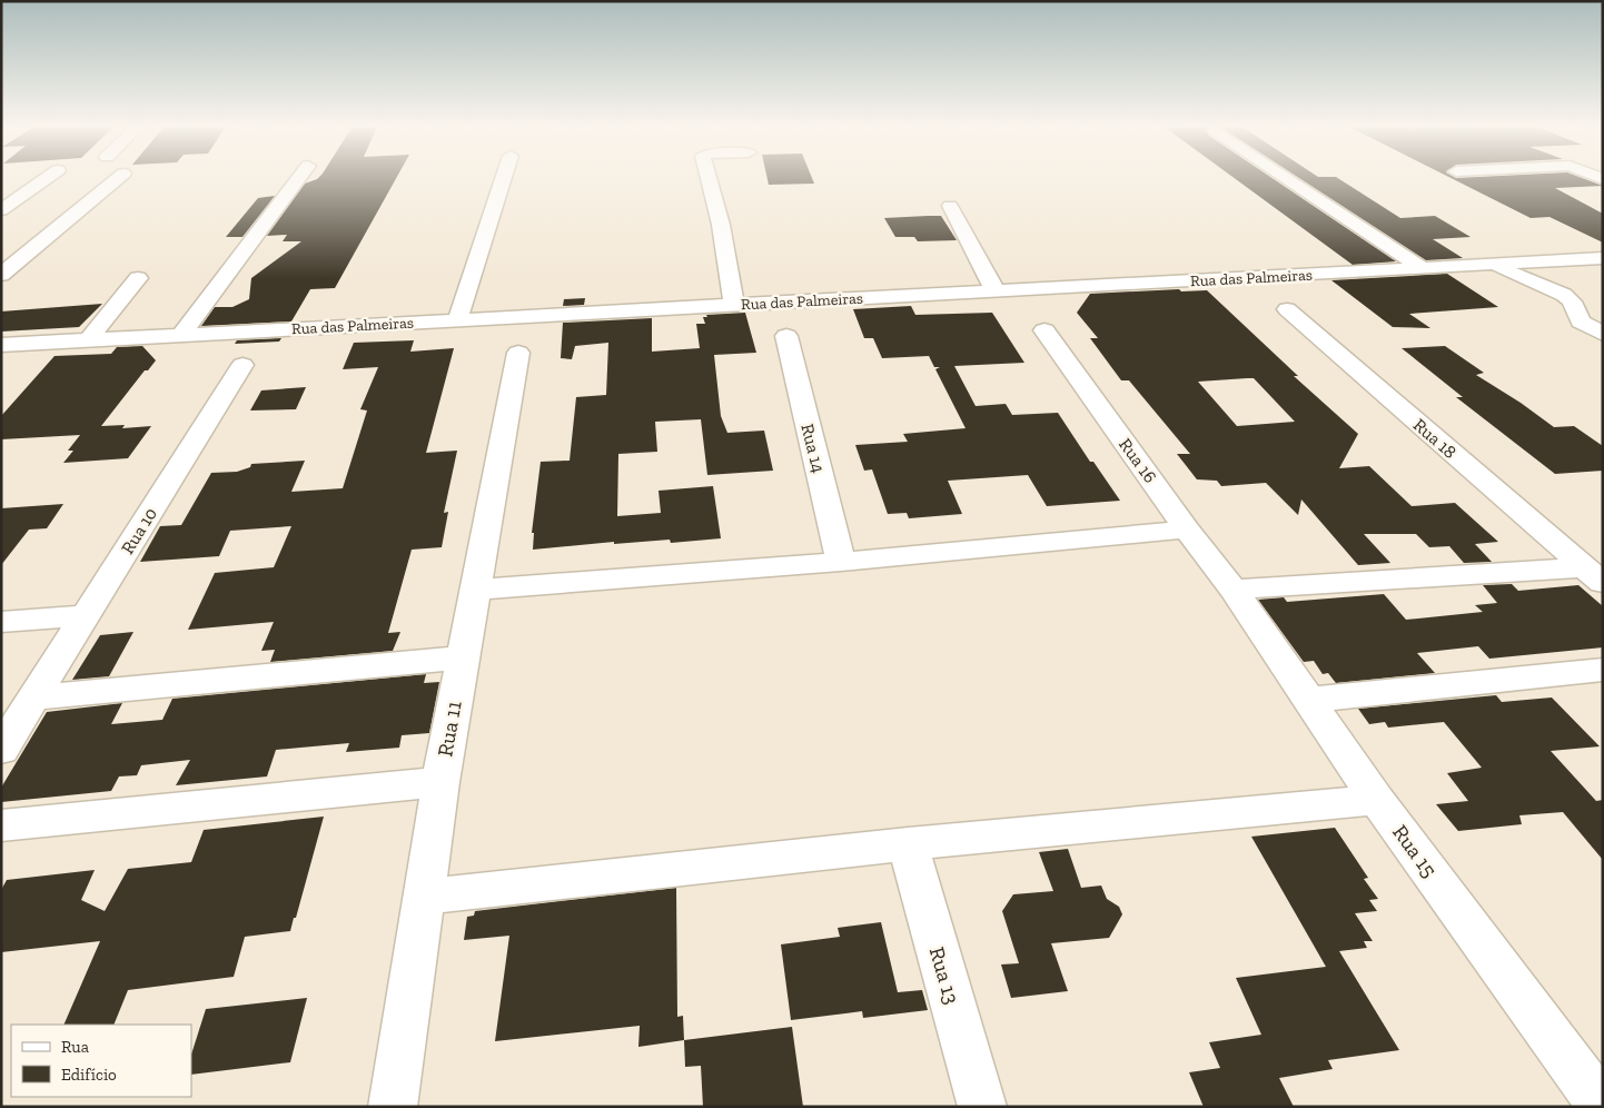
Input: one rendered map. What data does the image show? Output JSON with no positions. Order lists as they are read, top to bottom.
{
  "streets": {
    "street": [
      "Rua das Palmeiras",
      "Rua 18",
      "Rua 14",
      "Rua 16",
      "Rua 10",
      "Rua 11",
      "Rua 15",
      "Rua 13"
    ]
  },
  "crossings": [
    ["Rua 16", "Rua 15"]
  ],
  "legend": ["Rua", "Edifício"]
}
